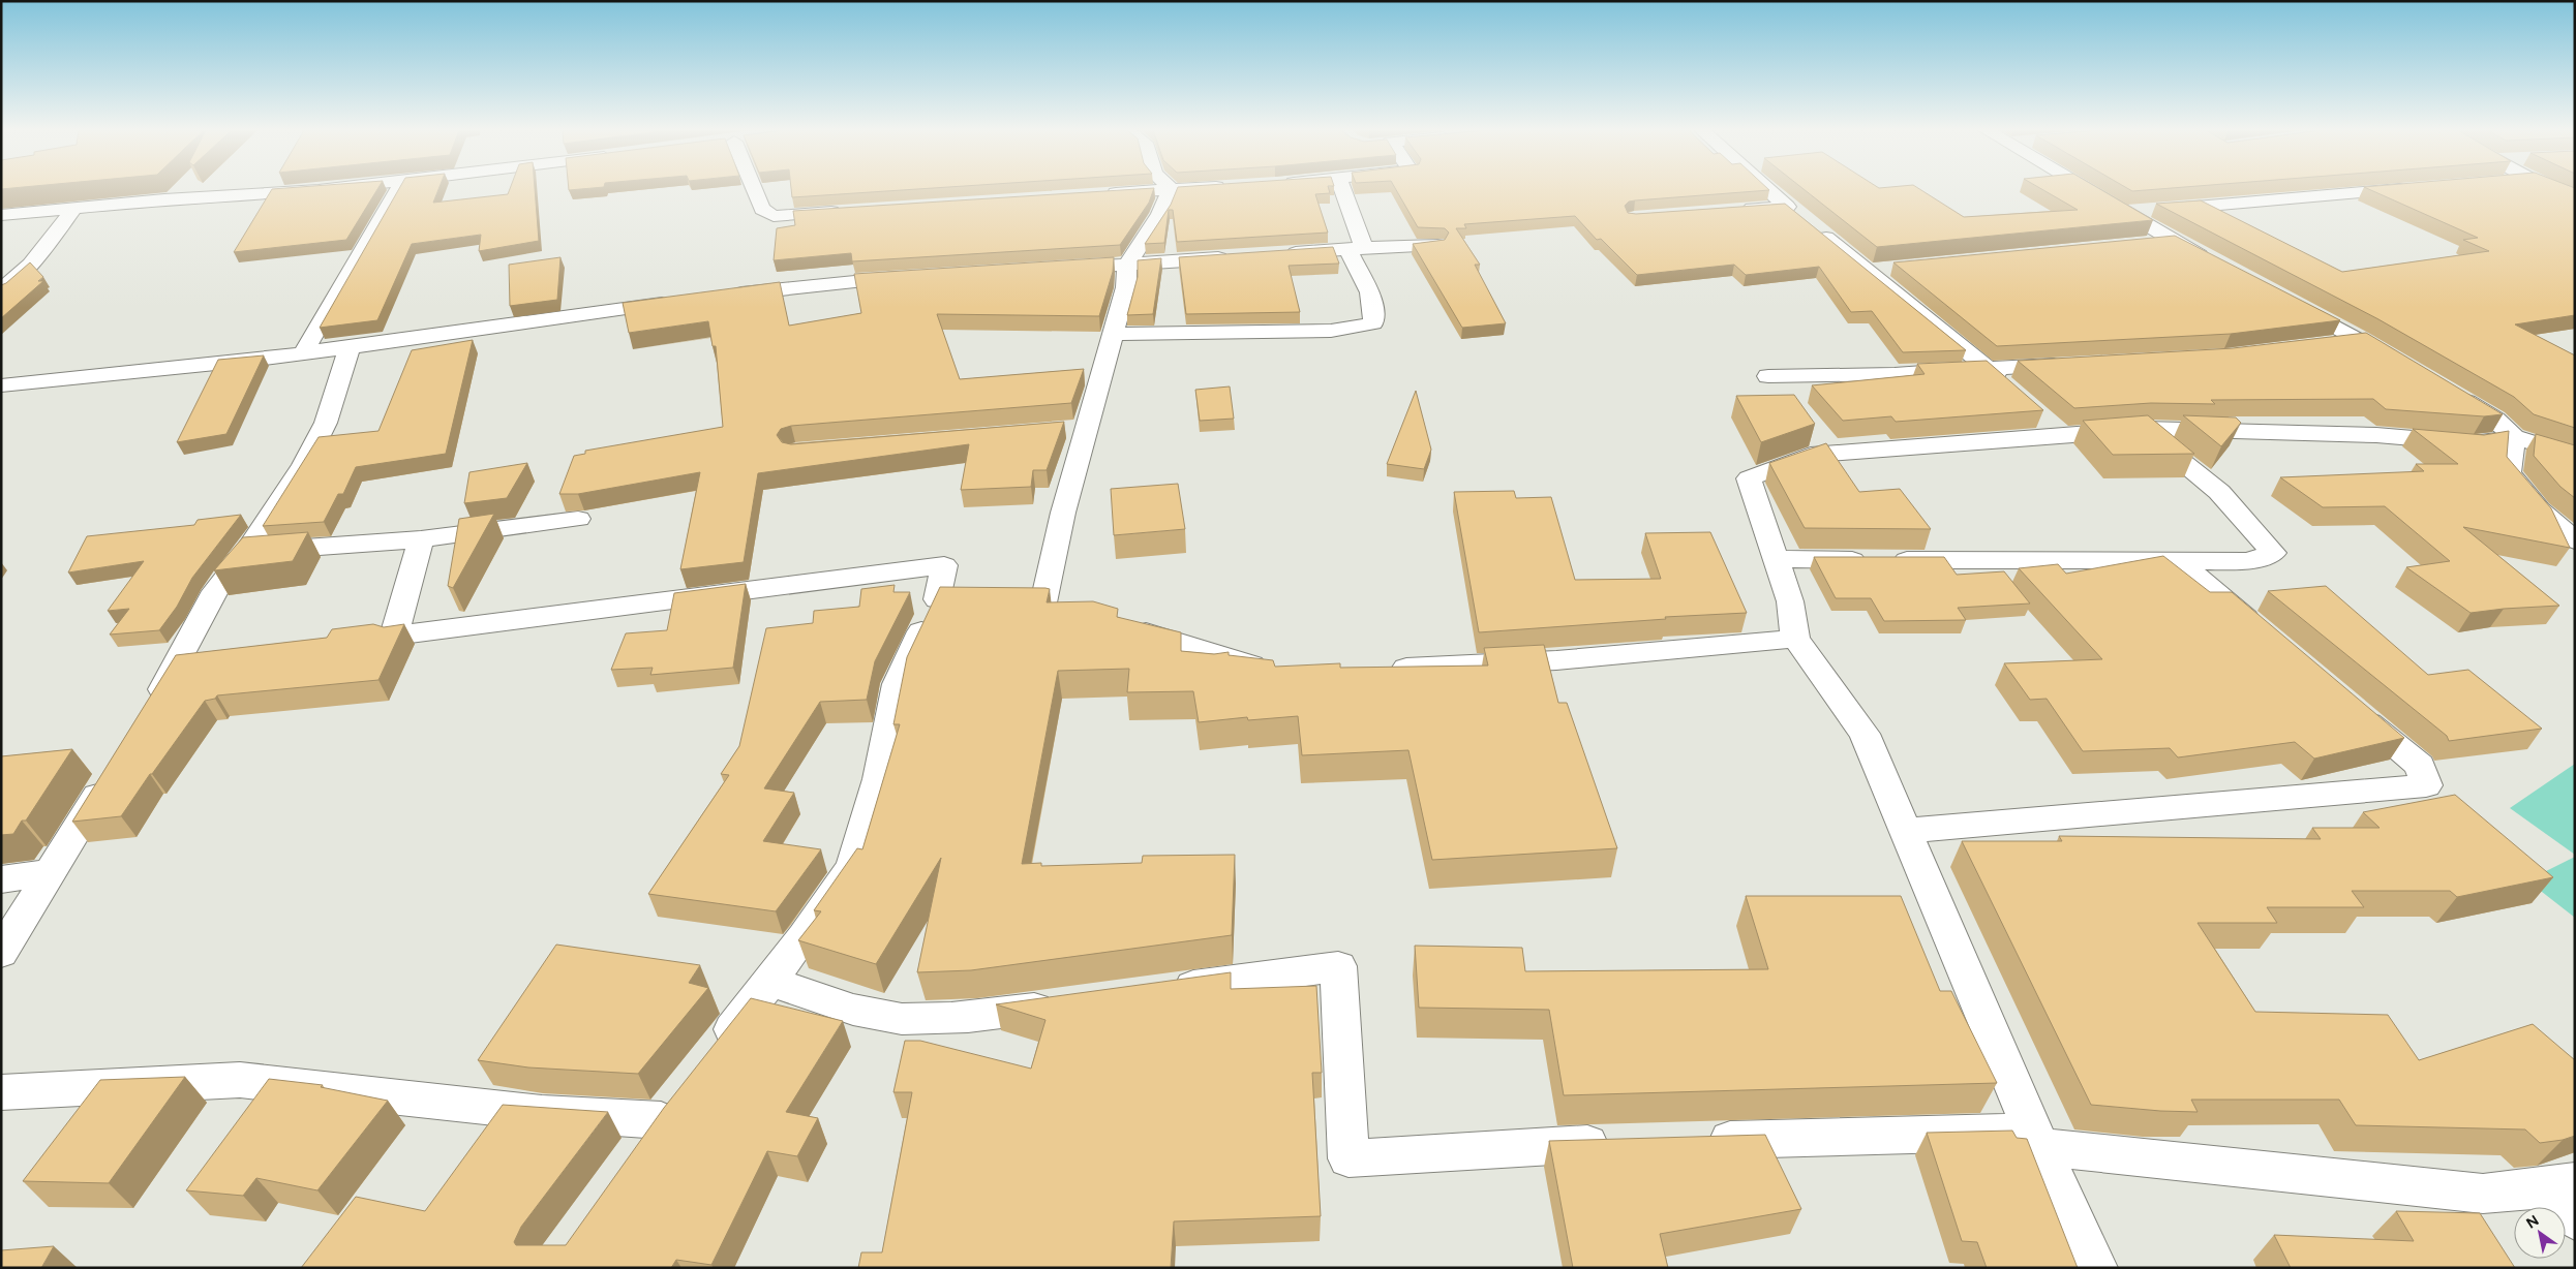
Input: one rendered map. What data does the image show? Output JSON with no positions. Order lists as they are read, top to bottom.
{
  "north": "top left"
}
